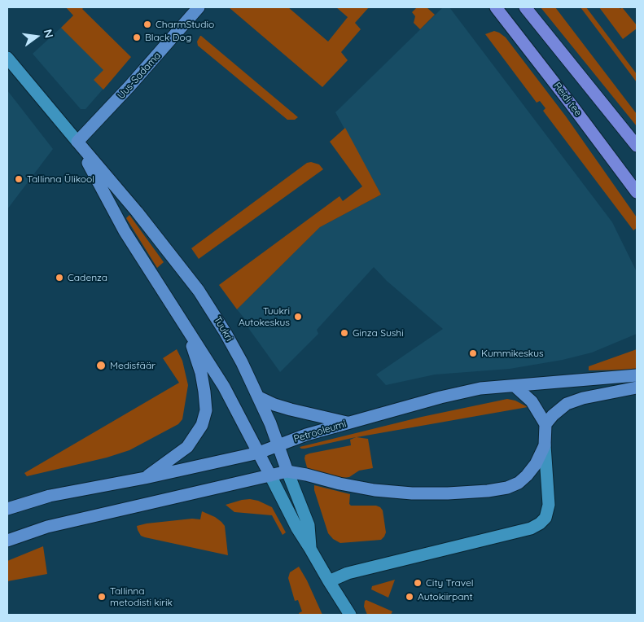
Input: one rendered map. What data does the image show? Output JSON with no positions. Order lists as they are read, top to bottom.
{
  "streets": {
    "main road": ["Reidi tee"],
    "street": ["Uus-Sadama", "Tuukri", "Petrooleumi"]
  },
  "crossings": [
    ["Uus-Sadama", "Tuukri"],
    ["Tuukri", "Petrooleumi"]
  ],
  "places": [
    "CharmStudio",
    "Black Dog",
    "Tallinna Ülikool",
    "Cadenza",
    "Tuukri Autokeskus",
    "Ginza Sushi",
    "Kummikeskus",
    "Medisfäär",
    "City Travel",
    "Tallinna metodisti kirik",
    "Autokiirpant"
  ],
  "north": "right"
}
